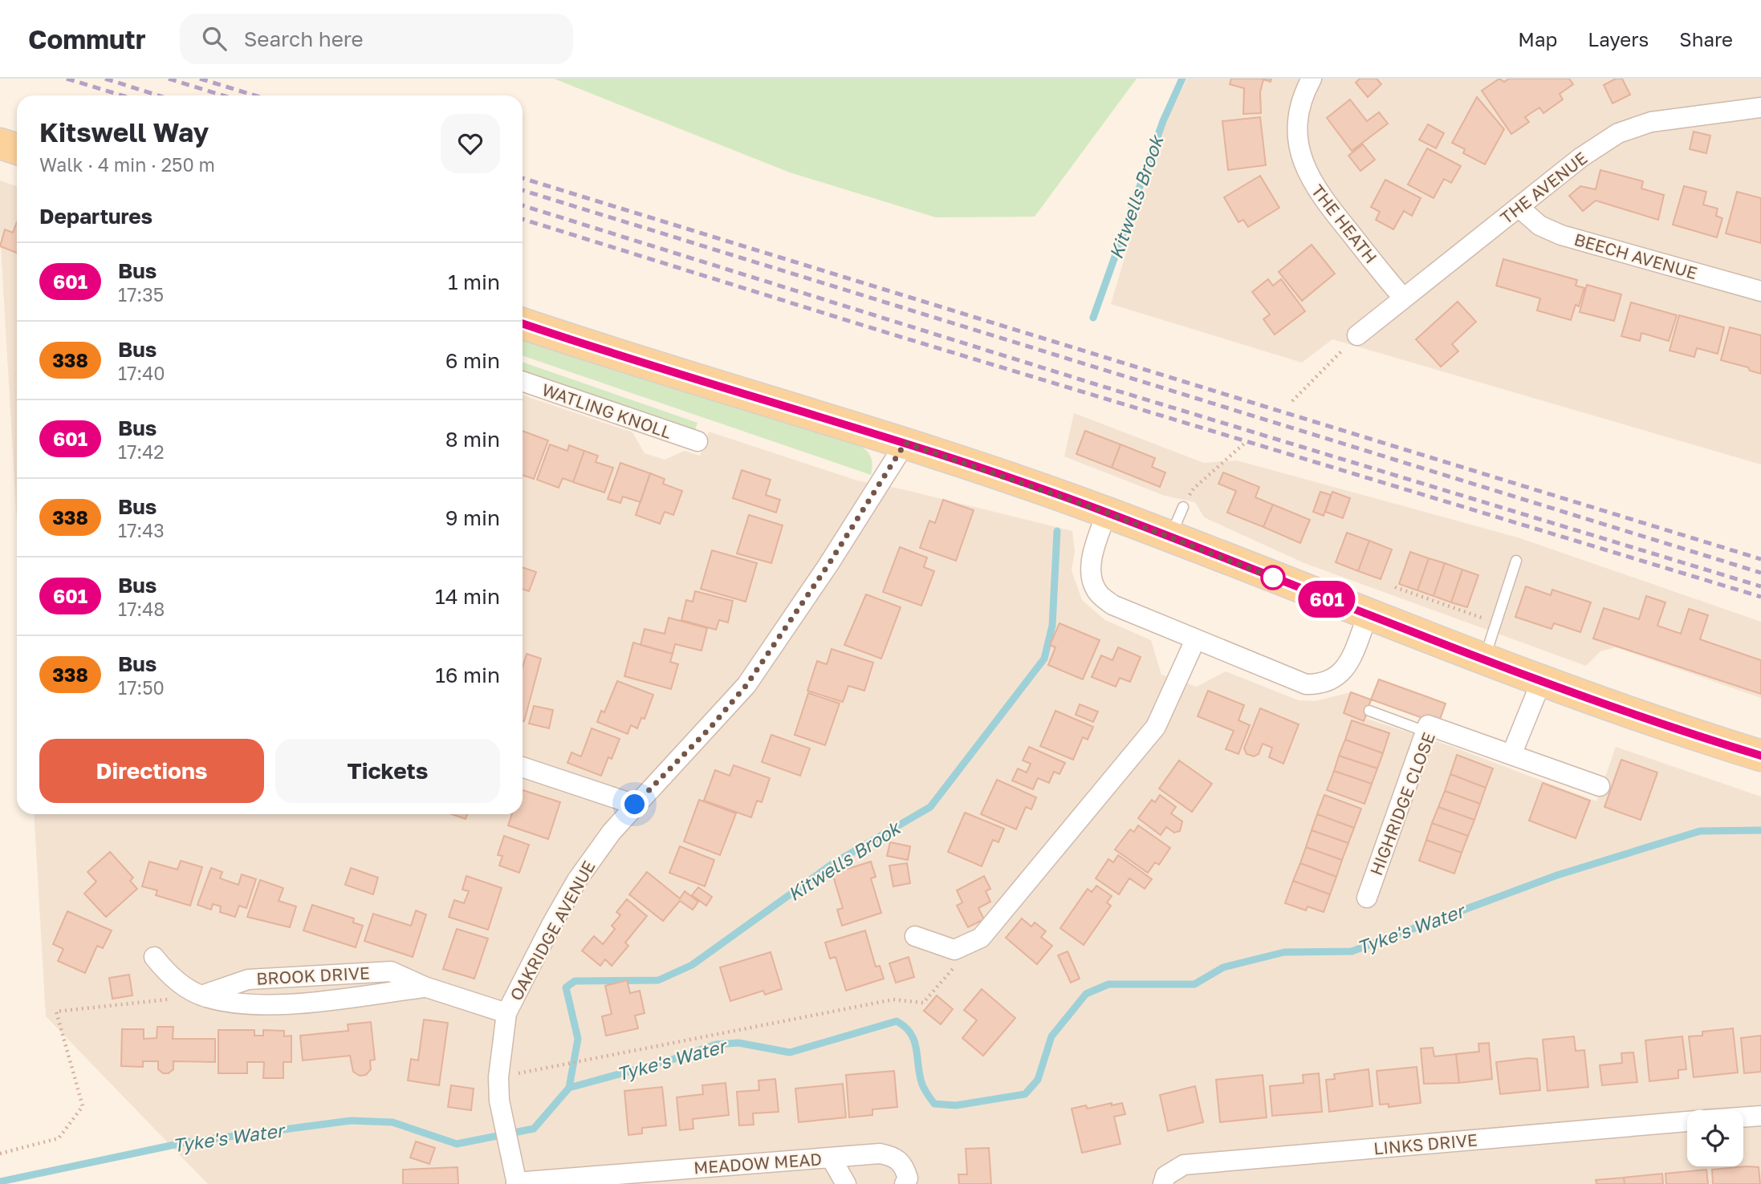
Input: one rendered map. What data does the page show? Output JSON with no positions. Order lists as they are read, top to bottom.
{
  "streets": {
    "street": [
      "THE AVENUE",
      "THE HEATH",
      "BEECH AVENUE",
      "WATLING KNOLL",
      "HIGHRIDGE CLOSE",
      "OAKRIDGE AVENUE",
      "BROOK DRIVE",
      "LINKS DRIVE",
      "MEADOW MEAD"
    ]
  },
  "crossings": [
    ["THE AVENUE", "THE HEATH"],
    ["THE AVENUE", "BEECH AVENUE"],
    ["OAKRIDGE AVENUE", "BROOK DRIVE"],
    ["OAKRIDGE AVENUE", "MEADOW MEAD"]
  ],
  "water": ["Kitwells Brook", "Tyke's Water"],
  "lines": ["bus line 601"],
  "page": {
    "header": "Commutr",
    "search": "Search here",
    "nav": ["Map", "Layers", "Share"],
    "on_map": "601",
    "heading": [
      ["Kitswell Way", "Walk · 4 min · 250 m"],
      "Departures"
    ],
    "list": [
      {
        "mark": "601",
        "name": "Bus",
        "note": "17:35",
        "value": "1 min"
      },
      {
        "mark": "338",
        "name": "Bus",
        "note": "17:40",
        "value": "6 min"
      },
      {
        "mark": "601",
        "name": "Bus",
        "note": "17:42",
        "value": "8 min"
      },
      {
        "mark": "338",
        "name": "Bus",
        "note": "17:43",
        "value": "9 min"
      },
      {
        "mark": "601",
        "name": "Bus",
        "note": "17:48",
        "value": "14 min"
      },
      {
        "mark": "338",
        "name": "Bus",
        "note": "17:50",
        "value": "16 min"
      }
    ],
    "buttons": ["Directions", "Tickets"]
  }
}
